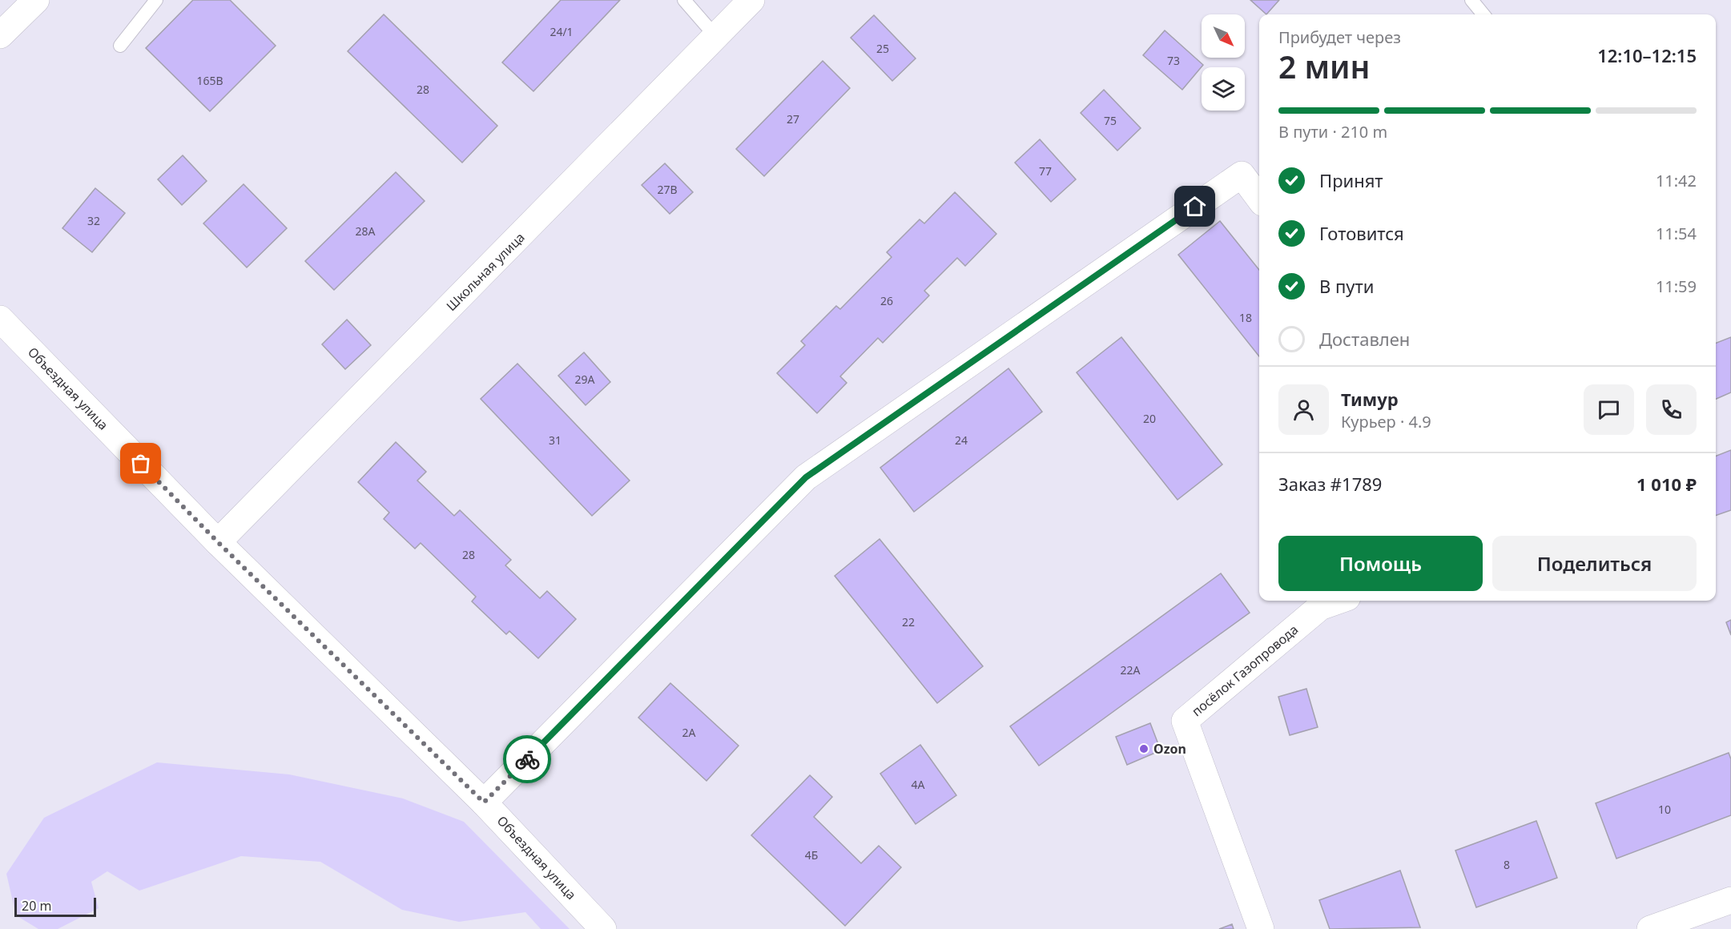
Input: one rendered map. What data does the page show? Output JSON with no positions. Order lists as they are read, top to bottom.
{
  "streets": {
    "street": ["Школьная улица", "Объездная улица", "посёлок Газопровода"]
  },
  "crossings": [
    ["Школьная улица", "Объездная улица"]
  ],
  "places": ["Ozon"],
  "house_numbers": [
    "24/1",
    "25",
    "73",
    "165В",
    "28",
    "27",
    "75",
    "77",
    "27В",
    "32",
    "28А",
    "26",
    "18",
    "29А",
    "20",
    "31",
    "24",
    "28",
    "22",
    "22А",
    "2А",
    "4А",
    "10",
    "4Б",
    "8"
  ],
  "scale_bar": "20 m",
  "north": "bottom right",
  "page": {
    "heading": ["2 мин", "Прибудет через", "12:10–12:15"],
    "panel": [
      "Тимур",
      "Курьер · 4.9",
      "Заказ #1789",
      "1 010 ₽"
    ],
    "bar": "В пути · 210 m",
    "list": [
      ["Принят", "11:42"],
      ["Готовится", "11:54"],
      ["В пути", "11:59"],
      "Доставлен"
    ],
    "buttons": ["Помощь", "Поделиться"],
    "scale": "20 m"
  }
}
